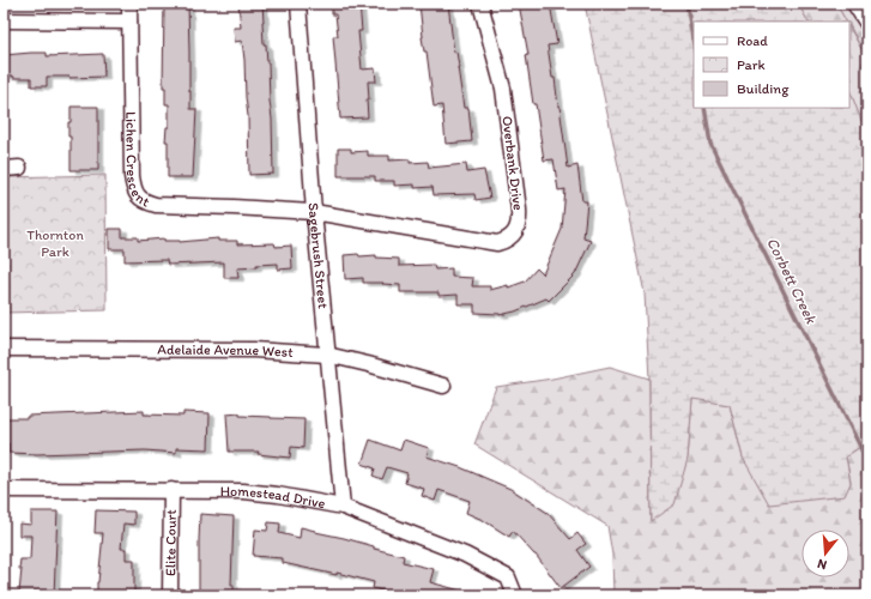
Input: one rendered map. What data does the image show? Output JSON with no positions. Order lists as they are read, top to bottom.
{
  "streets": {
    "street": [
      "Lichen Crescent",
      "Overbank Drive",
      "Sagebrush Street",
      "Adelaide Avenue West",
      "Homestead Drive",
      "Elite Court"
    ]
  },
  "crossings": [
    ["Lichen Crescent", "Overbank Drive"],
    ["Lichen Crescent", "Sagebrush Street"],
    ["Overbank Drive", "Sagebrush Street"],
    ["Sagebrush Street", "Adelaide Avenue West"],
    ["Sagebrush Street", "Homestead Drive"],
    ["Homestead Drive", "Elite Court"]
  ],
  "water": ["Corbett Creek"],
  "parks": ["Thornton Park"],
  "legend": ["Road", "Park", "Building"],
  "north": "bottom"
}
